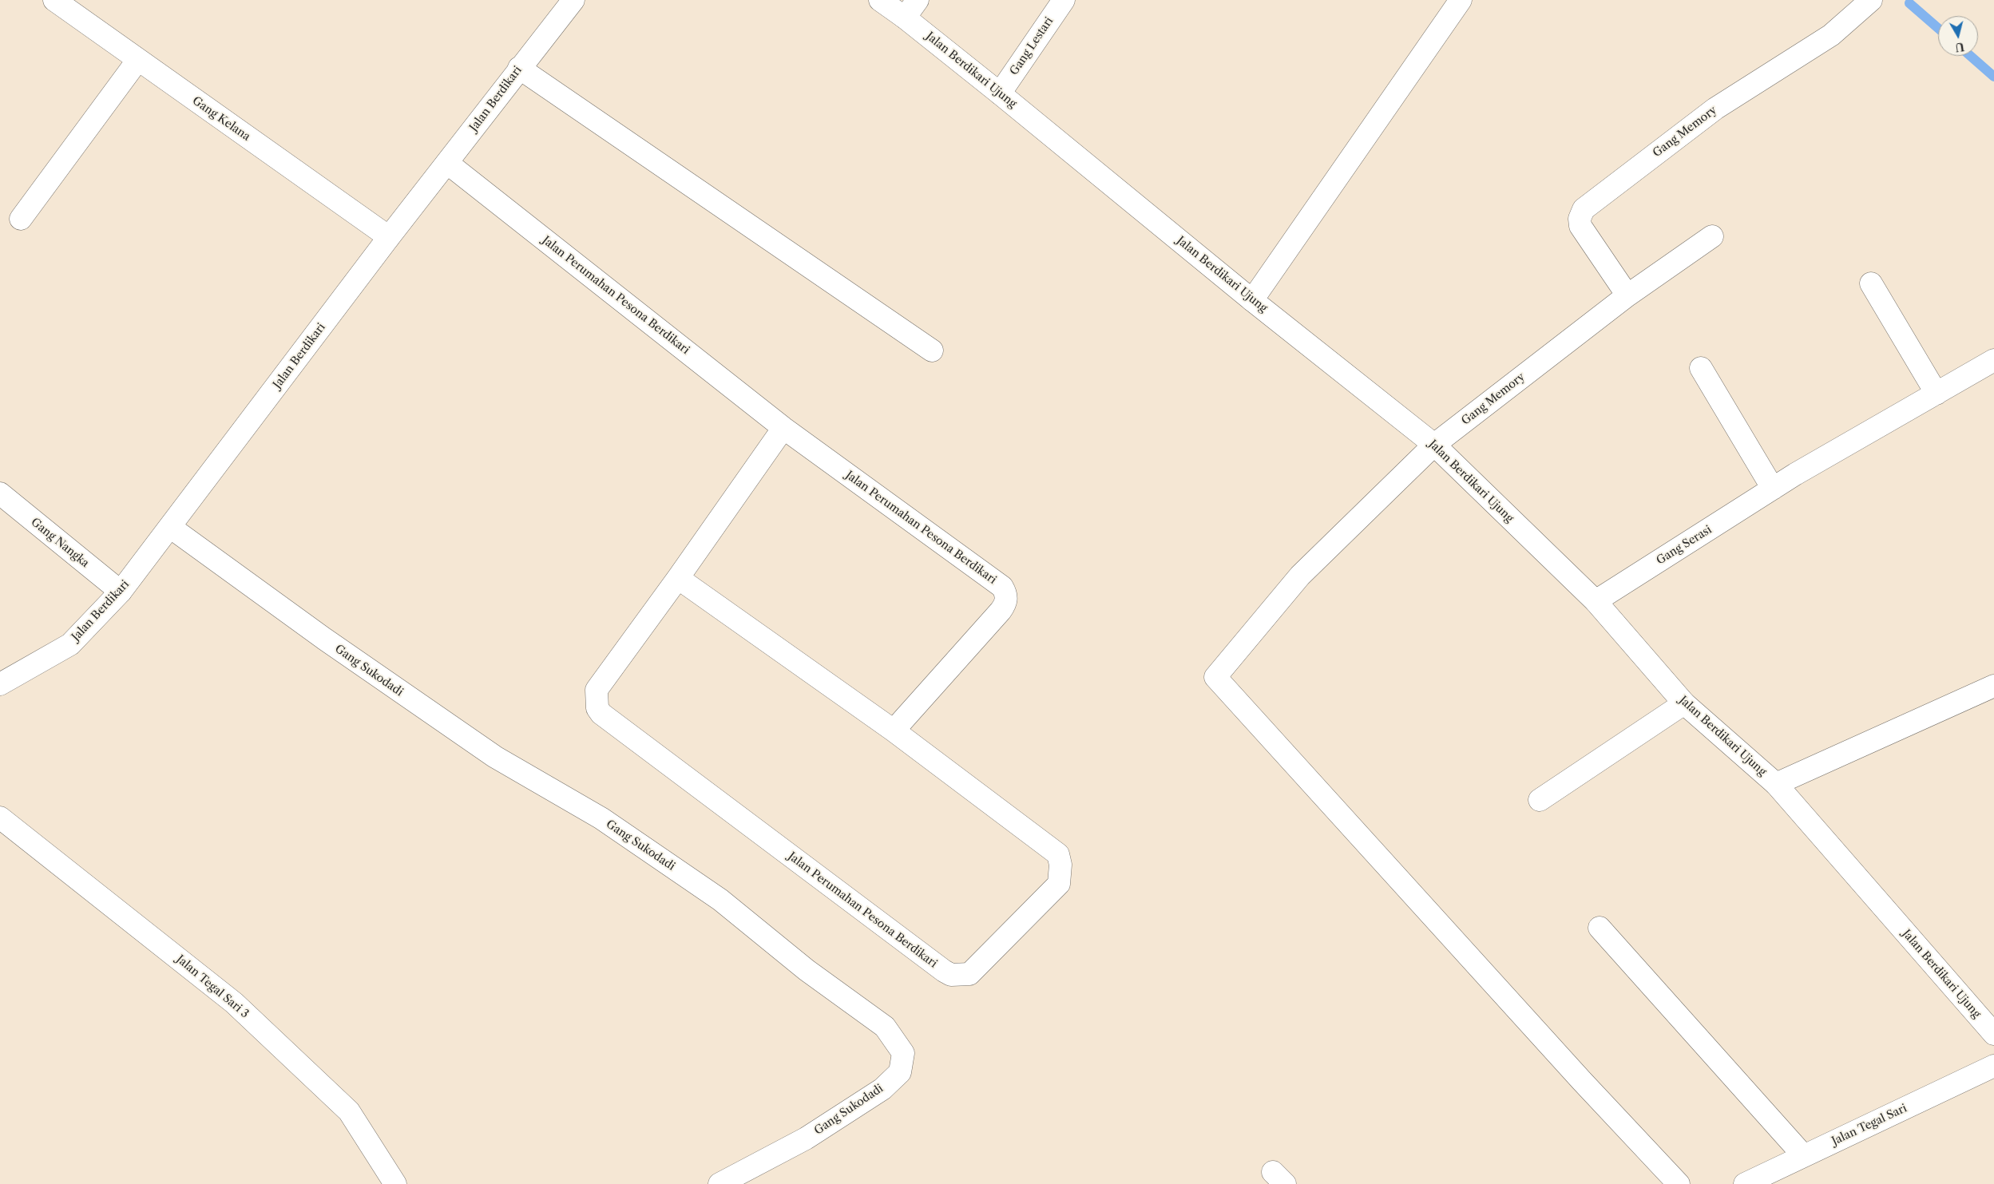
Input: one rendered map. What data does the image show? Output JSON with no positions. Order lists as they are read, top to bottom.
{
  "streets": {
    "street": [
      "Gang Lestari",
      "Jalan Berdikari Ujung",
      "Jalan Berdikari",
      "Gang Kelana",
      "Gang Memory",
      "Jalan Perumahan Pesona Berdikari",
      "Gang Nangka",
      "Gang Serasi",
      "Gang Sukodadi",
      "Jalan Tegal Sari 3",
      "Jalan Tegal Sari"
    ]
  },
  "crossings": [
    ["Gang Lestari", "Jalan Berdikari Ujung"],
    ["Jalan Berdikari Ujung", "Gang Memory"],
    ["Jalan Berdikari Ujung", "Gang Serasi"],
    ["Jalan Berdikari", "Gang Kelana"],
    ["Jalan Berdikari", "Jalan Perumahan Pesona Berdikari"],
    ["Jalan Berdikari", "Gang Nangka"],
    ["Jalan Berdikari", "Gang Sukodadi"]
  ],
  "north": "bottom"
}
